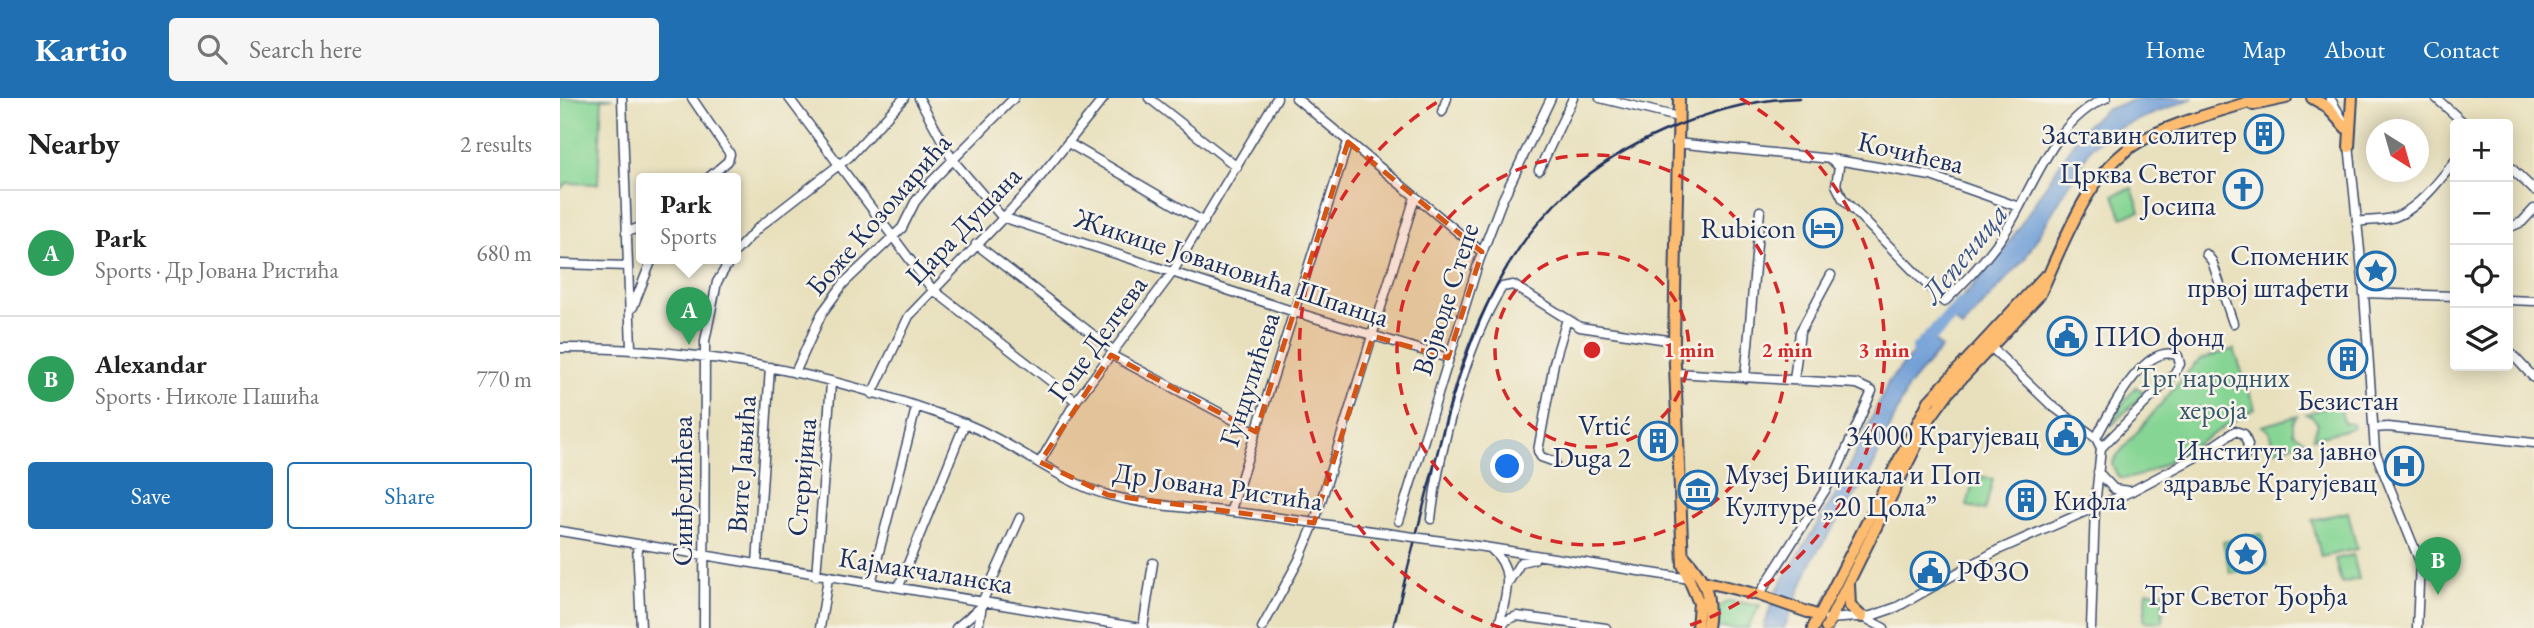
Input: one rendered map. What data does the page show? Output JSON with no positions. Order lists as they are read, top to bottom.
{
  "streets": {
    "main road": ["Др Јована Ристића"],
    "street": [
      "Кочићева",
      "Боже Козомарића",
      "Цара Душана",
      "Жикице Јовановића Шпанца",
      "Војводе Степе",
      "Гоце Делчева",
      "Гундулићева",
      "Вите Јањића",
      "Стеријина",
      "Синђелићева",
      "Кајмакчаланска"
    ]
  },
  "crossings": [
    ["Боже Козомарића", "Др Јована Ристића"],
    ["Цара Душана", "Жикице Јовановића Шпанца"],
    ["Цара Душана", "Др Јована Ристића"],
    ["Жикице Јовановића Шпанца", "Војводе Степе"],
    ["Жикице Јовановића Шпанца", "Гоце Делчева"],
    ["Жикице Јовановића Шпанца", "Гундулићева"],
    ["Гоце Делчева", "Др Јована Ристића"],
    ["Гундулићева", "Др Јована Ристића"],
    ["Вите Јањића", "Др Јована Ристића"],
    ["Вите Јањића", "Кајмакчаланска"],
    ["Стеријина", "Др Јована Ристића"],
    ["Стеријина", "Кајмакчаланска"],
    ["Др Јована Ристића", "Синђелићева"],
    ["Синђелићева", "Кајмакчаланска"]
  ],
  "water": ["Лепеница"],
  "parks": ["Трг народних хероја"],
  "places": {
    "building": [
      "Заставин солитер",
      "Безистан",
      "Vrtić Duga 2",
      "Кифла"
    ],
    "church": ["Црква Светог Јосипа"],
    "hotel": ["Rubicon"],
    "place": ["Споменик првој штафети", "Трг Светог Ђорђа"],
    "public building": ["ПИО фонд", "34000 Крагујевац", "РФЗО"],
    "hospital": ["Институт за јавно здравље Крагујевац"],
    "museum": ["Музеј Бицикала и Поп Културе „20 Цола”"]
  },
  "north": "bottom right",
  "page": {
    "header": "Kartio",
    "search": "Search here",
    "nav": [
      "Home",
      "Map",
      "About",
      "Contact"
    ],
    "heading": ["Nearby", "2 results"],
    "map_buttons": ["+", "−"],
    "popup": ["Park", "Sports"],
    "list": [
      {
        "mark": "A",
        "name": "Park",
        "note": "Sports · Др Јована Ристића",
        "value": "680 m"
      },
      {
        "mark": "B",
        "name": "Alexandar",
        "note": "Sports · Николе Пашића",
        "value": "770 m"
      }
    ],
    "pins": ["A", "B"],
    "buttons": ["Save", "Share"]
  },
  "rings": ["1 min", "2 min", "3 min"]
}
